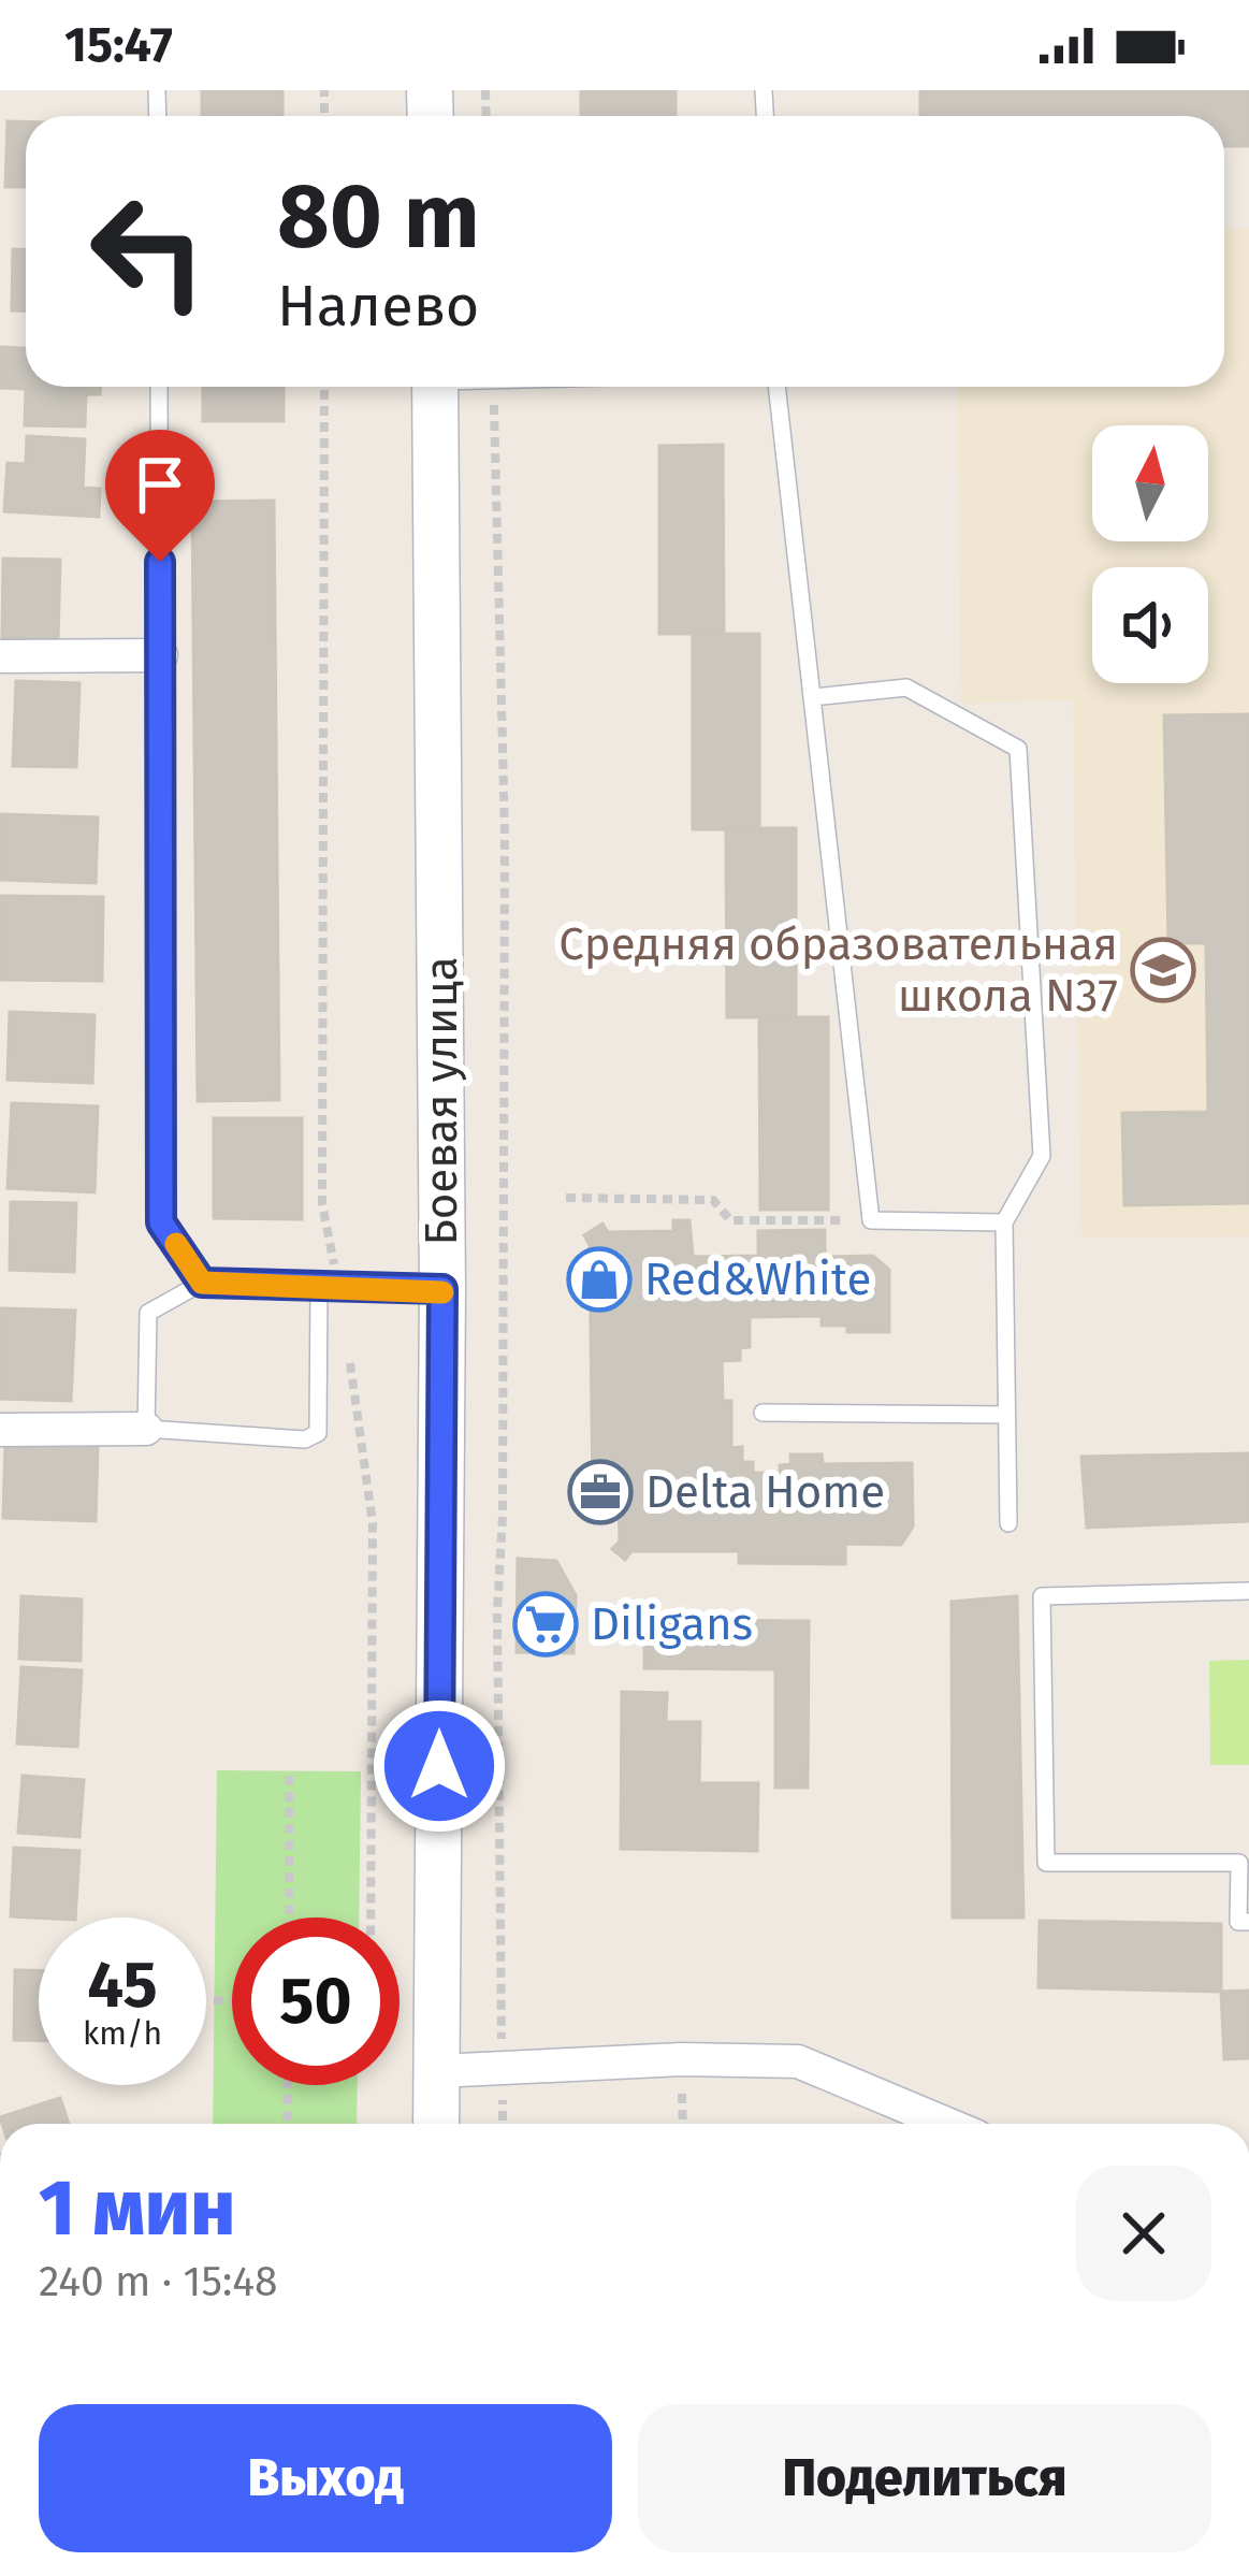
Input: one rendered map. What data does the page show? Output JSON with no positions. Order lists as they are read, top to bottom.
{
  "streets": {
    "main road": ["Боевая улица"]
  },
  "places": {
    "school or university": ["Средняя образовательная школа N37"],
    "shop": ["Red&White"],
    "office": ["Delta Home"],
    "supermarket": ["Diligans"]
  },
  "north": "top",
  "page": {
    "status": "15:47",
    "turn": ["80 m", "Налево"],
    "speed": "45 km/h",
    "limit": "50",
    "heading": ["1 мин", "240 m · 15:48"],
    "buttons": ["Выход", "Поделиться"]
  }
}
